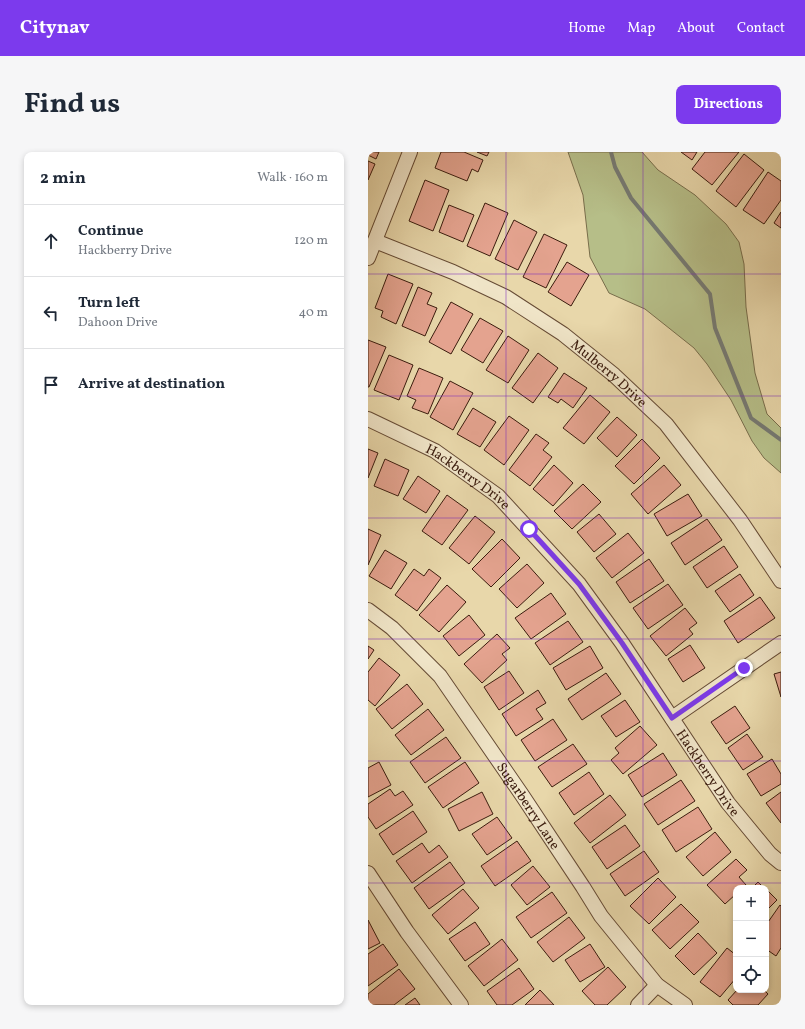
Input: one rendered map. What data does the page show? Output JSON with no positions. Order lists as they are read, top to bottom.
{
  "streets": {
    "street": ["Mulberry Drive", "Hackberry Drive", "Sugarberry Lane"]
  },
  "page": {
    "header": "Citynav",
    "nav": [
      "Home",
      "Map",
      "About",
      "Contact"
    ],
    "title": "Find us",
    "buttons": "Directions",
    "heading": ["2 min", "Walk · 160 m"],
    "list": [
      ["Continue", "Hackberry Drive", "120 m"],
      ["Turn left", "Dahoon Drive", "40 m"],
      "Arrive at destination"
    ],
    "map_buttons": ["+", "−"]
  }
}
